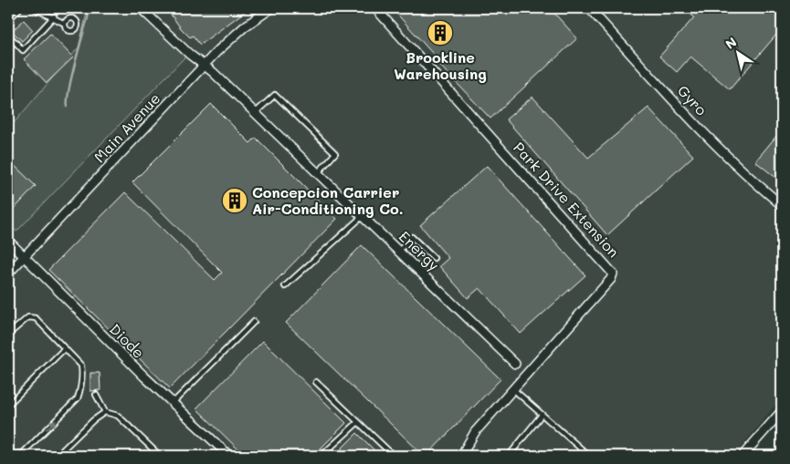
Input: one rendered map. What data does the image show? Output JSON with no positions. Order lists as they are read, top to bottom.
{
  "streets": {
    "street": [
      "Gyro",
      "Main Avenue",
      "Park Drive Extension",
      "Energy",
      "Diode"
    ]
  },
  "crossings": [
    ["Main Avenue", "Energy"],
    ["Main Avenue", "Diode"]
  ],
  "places": {
    "building": ["Brookline Warehousing", "Concepcion Carrier Air-Conditioning Co."]
  },
  "north": "top left"
}
